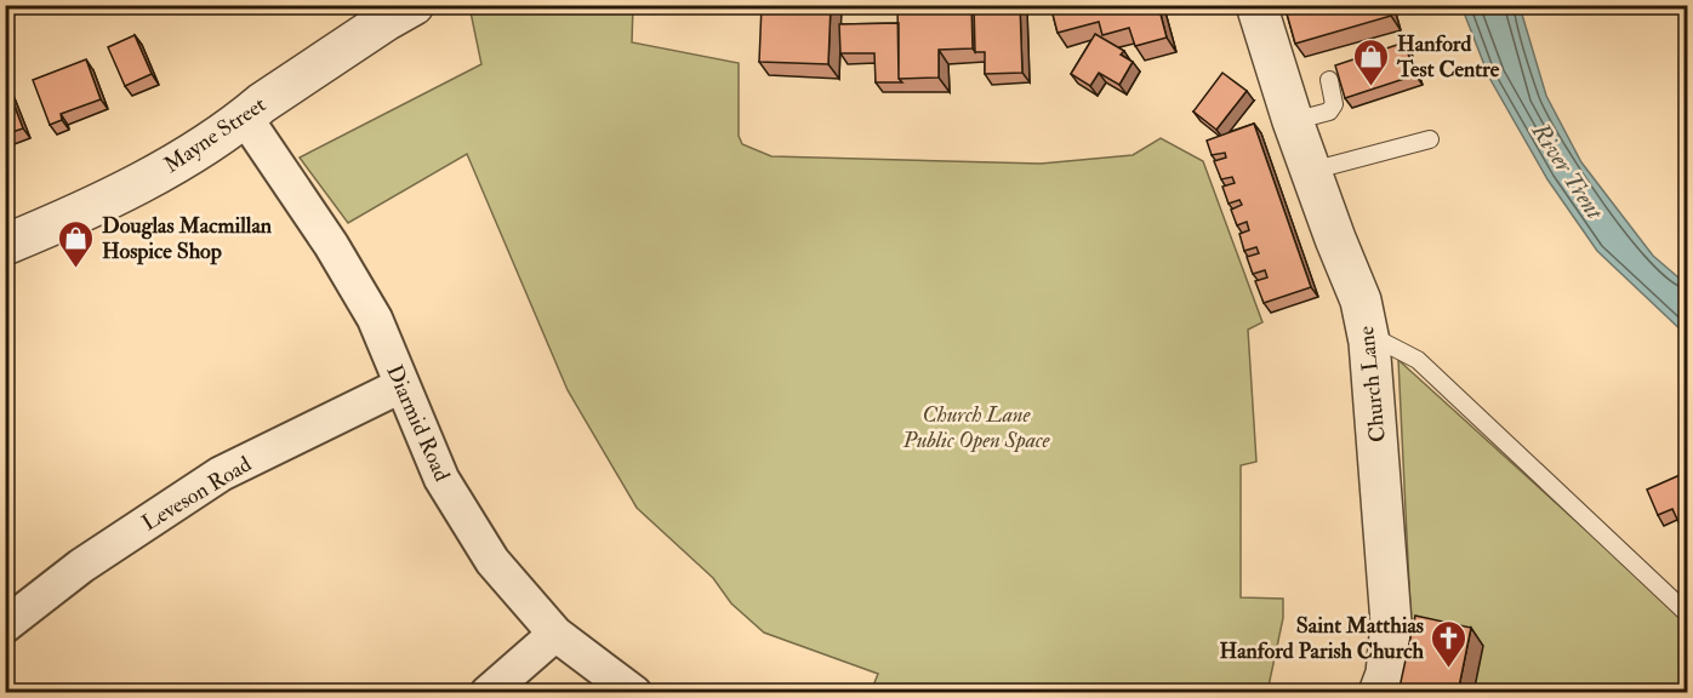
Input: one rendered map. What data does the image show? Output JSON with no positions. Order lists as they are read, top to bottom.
{
  "streets": {
    "street": [
      "Mayne Street",
      "Church Lane",
      "Diarmid Road",
      "Leveson Road"
    ]
  },
  "crossings": [
    ["Mayne Street", "Diarmid Road"],
    ["Diarmid Road", "Leveson Road"]
  ],
  "water": ["River Trent"],
  "parks": ["Church Lane Public Open Space"],
  "places": {
    "shop": ["Hanford Test Centre", "Douglas Macmillan Hospice Shop"],
    "church": ["Saint Matthias Hanford Parish Church"]
  }
}
